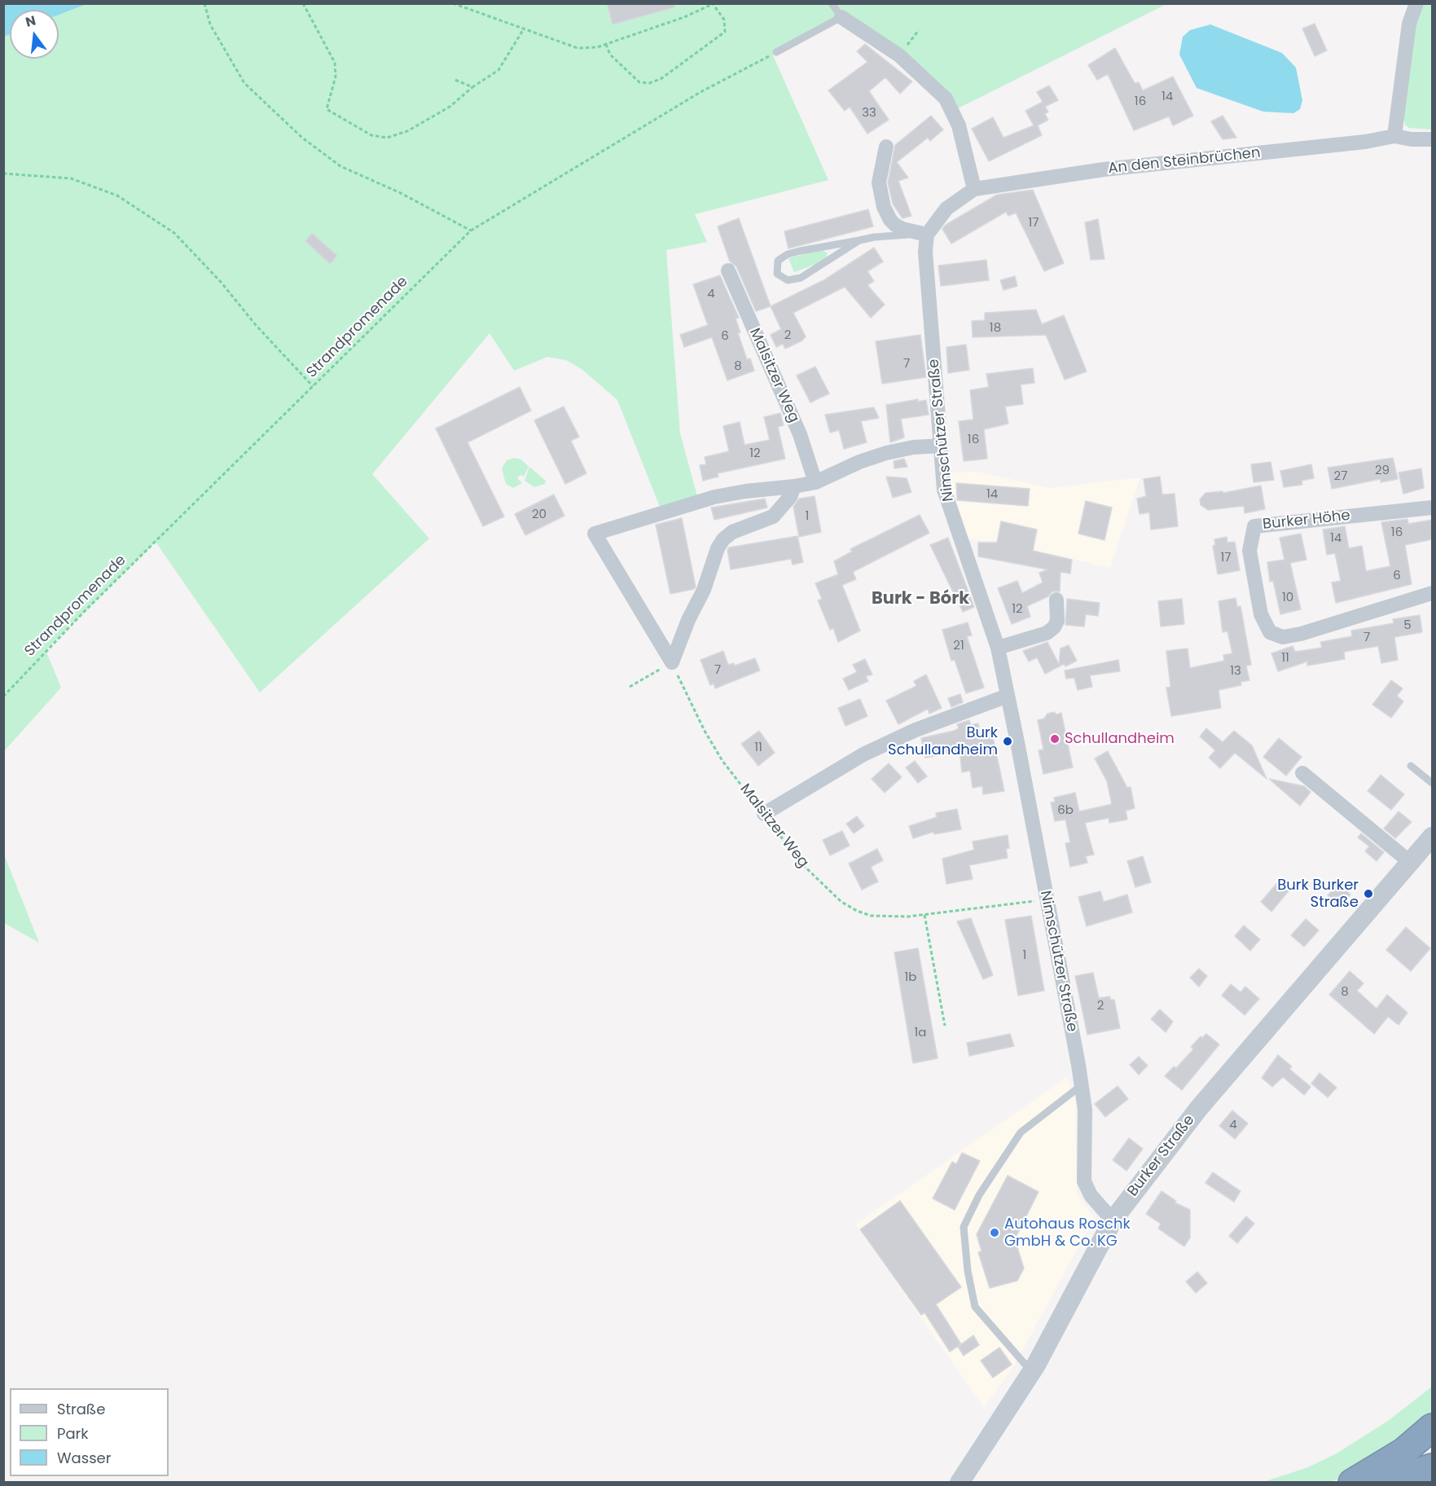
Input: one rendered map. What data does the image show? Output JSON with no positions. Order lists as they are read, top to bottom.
{
  "streets": {
    "street": [
      "An den Steinbrüchen",
      "Malsitzer Weg",
      "Nimschützer Straße",
      "Burker Höhe",
      "Burker Straße"
    ],
    "path": ["Strandpromenade"]
  },
  "crossings": [
    ["Malsitzer Weg", "Nimschützer Straße"],
    ["Nimschützer Straße", "Burker Straße"]
  ],
  "districts": ["Burk - Bórk"],
  "places": [
    "Schullandheim",
    "Burk Schullandheim",
    "Burk Burker Straße",
    "Autohaus Roschk GmbH & Co. KG"
  ],
  "house_numbers": [
    "14",
    "16",
    "33",
    "17",
    "4",
    "18",
    "2",
    "6",
    "7",
    "8",
    "16",
    "12",
    "29",
    "27",
    "14",
    "20",
    "1",
    "16",
    "14",
    "17",
    "6",
    "10",
    "12",
    "5",
    "7",
    "21",
    "11",
    "7",
    "13",
    "11",
    "6b",
    "1",
    "1b",
    "8",
    "2",
    "1a",
    "4"
  ],
  "legend": ["Straße", "Park", "Wasser"],
  "north": "top"
}
